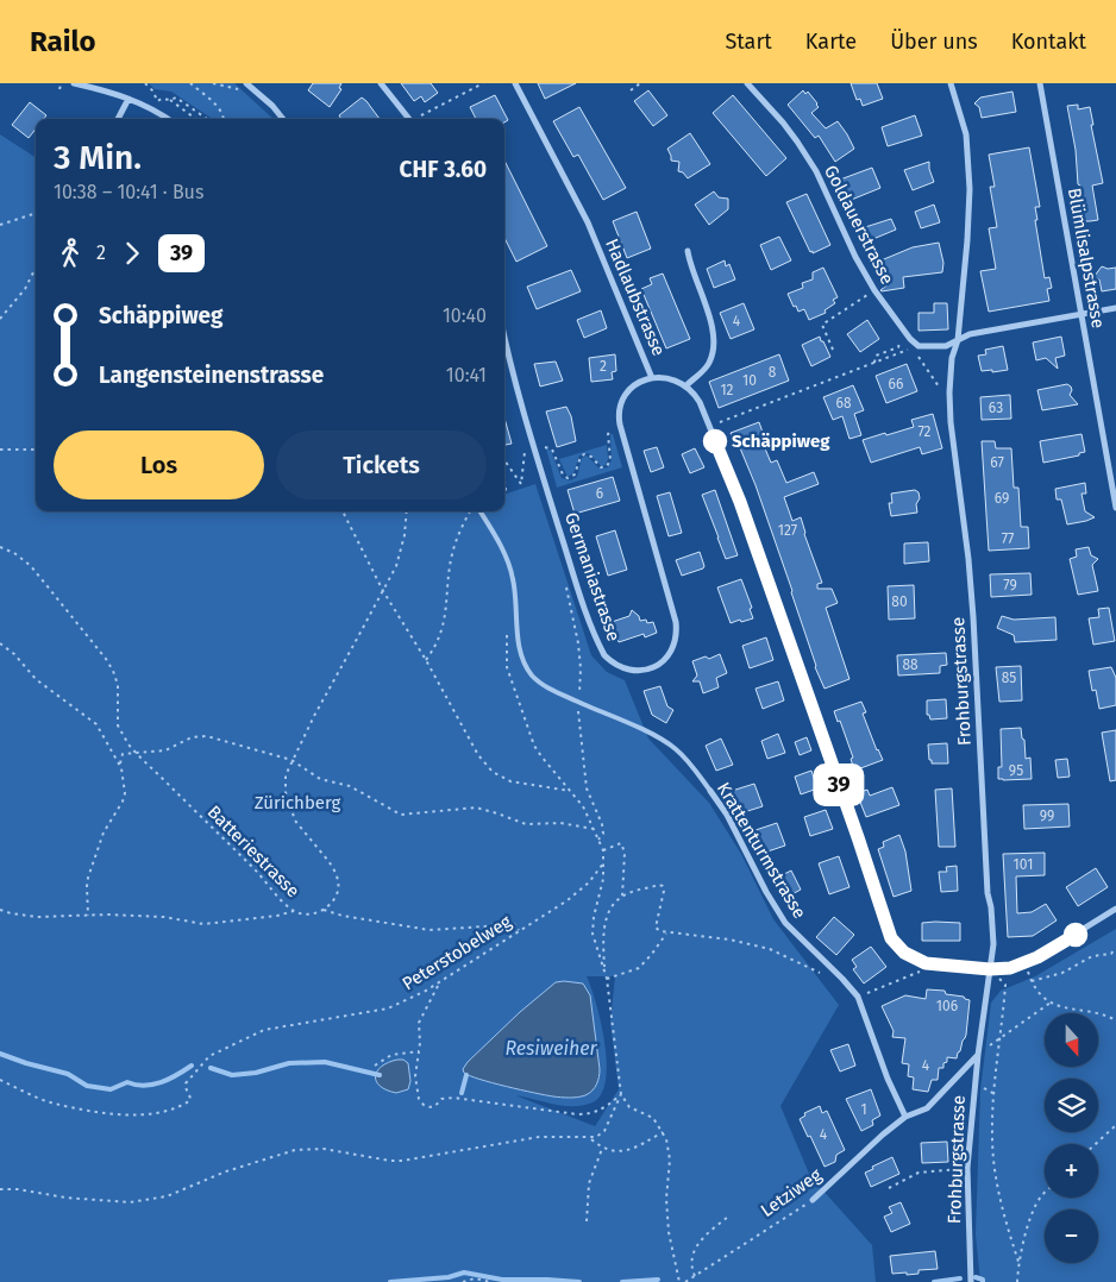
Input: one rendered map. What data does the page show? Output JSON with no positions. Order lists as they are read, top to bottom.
{
  "streets": {
    "street": [
      "Goldauerstrasse",
      "Blümlisalpstrasse",
      "Hadlaubstrasse",
      "Germaniastrasse",
      "Frohburgstrasse",
      "Krattenturmstrasse",
      "Letziweg"
    ],
    "path": ["Batteriestrasse", "Peterstobelweg"]
  },
  "crossings": [
    ["Goldauerstrasse", "Frohburgstrasse"],
    ["Hadlaubstrasse", "Germaniastrasse"],
    ["Krattenturmstrasse", "Letziweg"]
  ],
  "water": ["Resiweiher"],
  "parks": ["Zürichberg"],
  "places": ["Schäppiweg"],
  "lines": ["bus line 39"],
  "house_numbers": [
    "4",
    "2",
    "8",
    "10",
    "66",
    "12",
    "68",
    "63",
    "72",
    "67",
    "6",
    "69",
    "127",
    "77",
    "79",
    "80",
    "88",
    "85",
    "95",
    "99",
    "101",
    "106",
    "4",
    "1",
    "4"
  ],
  "north": "bottom",
  "page": {
    "header": "Railo",
    "nav": [
      "Start",
      "Karte",
      "Über uns",
      "Kontakt"
    ],
    "on_map": "39",
    "heading": ["3 Min.", "10:38 – 10:41 · Bus", "CHF 3.60"],
    "legs": ["2", "39"],
    "list": [
      {
        "name": "Schäppiweg",
        "value": "10:40"
      },
      {
        "name": "Langensteinenstrasse",
        "value": "10:41"
      }
    ],
    "buttons": ["Los", "Tickets"],
    "map_buttons": ["+", "−"]
  }
}
